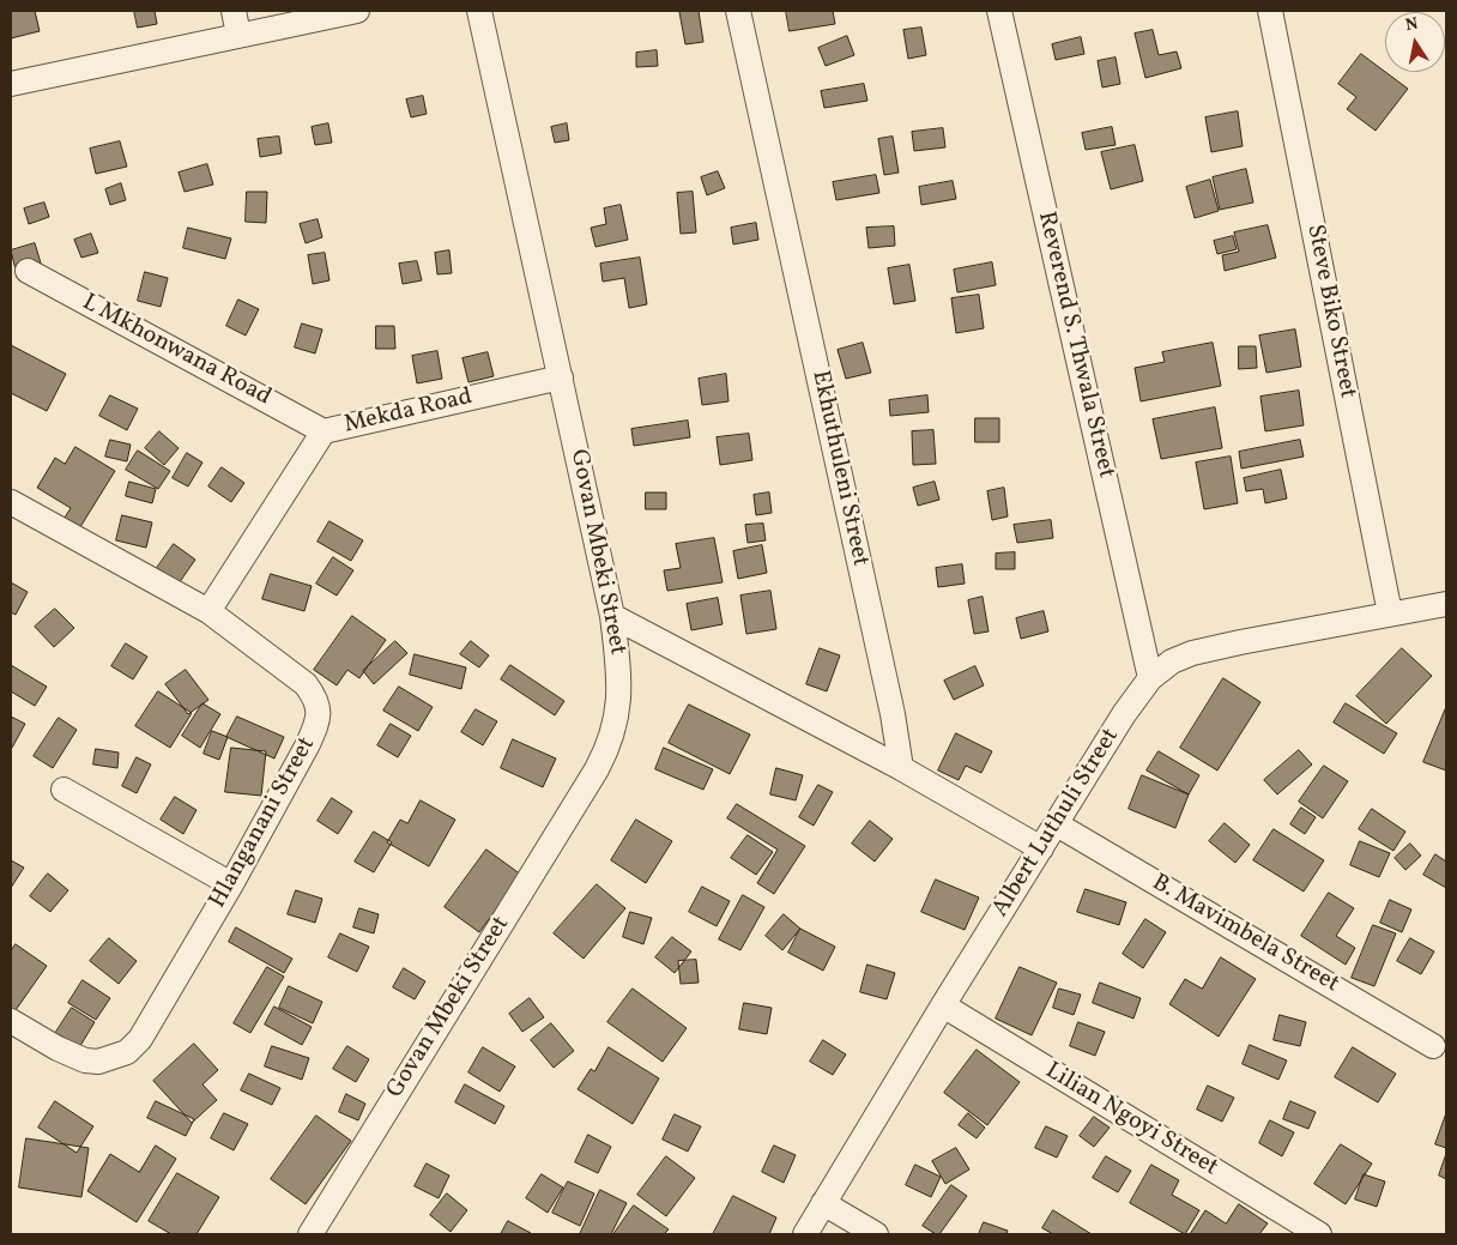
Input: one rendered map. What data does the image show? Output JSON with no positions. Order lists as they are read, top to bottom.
{
  "streets": {
    "street": [
      "Steve Biko Street",
      "Reverend S. Thwala Street",
      "L Mkhonwana Road",
      "Mekda Road",
      "Ekhuthuleni Street",
      "Govan Mbeki Street",
      "Hlanganani Street",
      "Albert Luthuli Street",
      "B. Mavimbela Street",
      "Lilian Ngoyi Street"
    ]
  },
  "crossings": [
    ["Steve Biko Street", "Albert Luthuli Street"],
    ["Reverend S. Thwala Street", "Albert Luthuli Street"],
    ["L Mkhonwana Road", "Mekda Road"],
    ["Mekda Road", "Govan Mbeki Street"],
    ["Mekda Road", "Hlanganani Street"],
    ["Albert Luthuli Street", "B. Mavimbela Street"],
    ["Albert Luthuli Street", "Lilian Ngoyi Street"]
  ],
  "north": "top"
}
